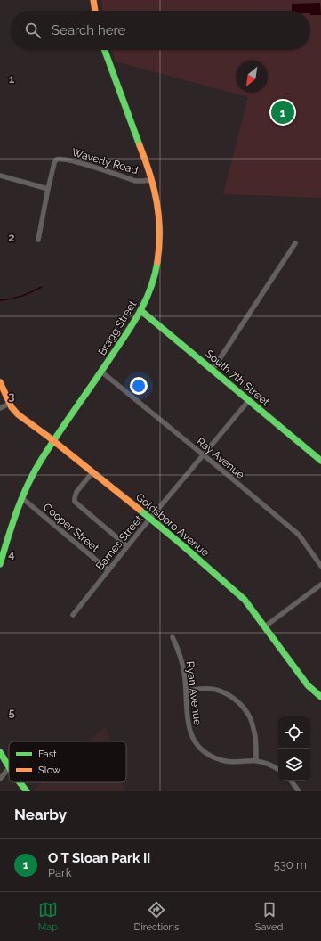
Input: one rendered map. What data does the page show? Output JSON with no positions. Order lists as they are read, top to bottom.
{
  "streets": {
    "street": [
      "Waverly Road",
      "Bragg Street",
      "South 7th Street",
      "Ray Avenue",
      "Goldsboro Avenue",
      "Cooper Street",
      "Barnes Street",
      "Ryan Avenue"
    ]
  },
  "crossings": [
    ["Waverly Road", "Bragg Street"],
    ["Bragg Street", "South 7th Street"],
    ["Bragg Street", "Ray Avenue"],
    ["Bragg Street", "Goldsboro Avenue"],
    ["Bragg Street", "Cooper Street"],
    ["South 7th Street", "Barnes Street"],
    ["Ray Avenue", "Barnes Street"],
    ["Goldsboro Avenue", "Barnes Street"],
    ["Cooper Street", "Barnes Street"]
  ],
  "legend": ["Fast", "Slow"],
  "north": "bottom left",
  "page": {
    "search": "Search here",
    "pins": "1",
    "heading": "Nearby",
    "list": [
      {
        "mark": "1",
        "name": "O T Sloan Park Ii",
        "note": "Park",
        "value": "530 m"
      }
    ],
    "nav": ["Map", "Directions", "Saved"]
  },
  "grid": {
    "rows": [
      "1",
      "2",
      "3",
      "4",
      "5"
    ]
  }
}
